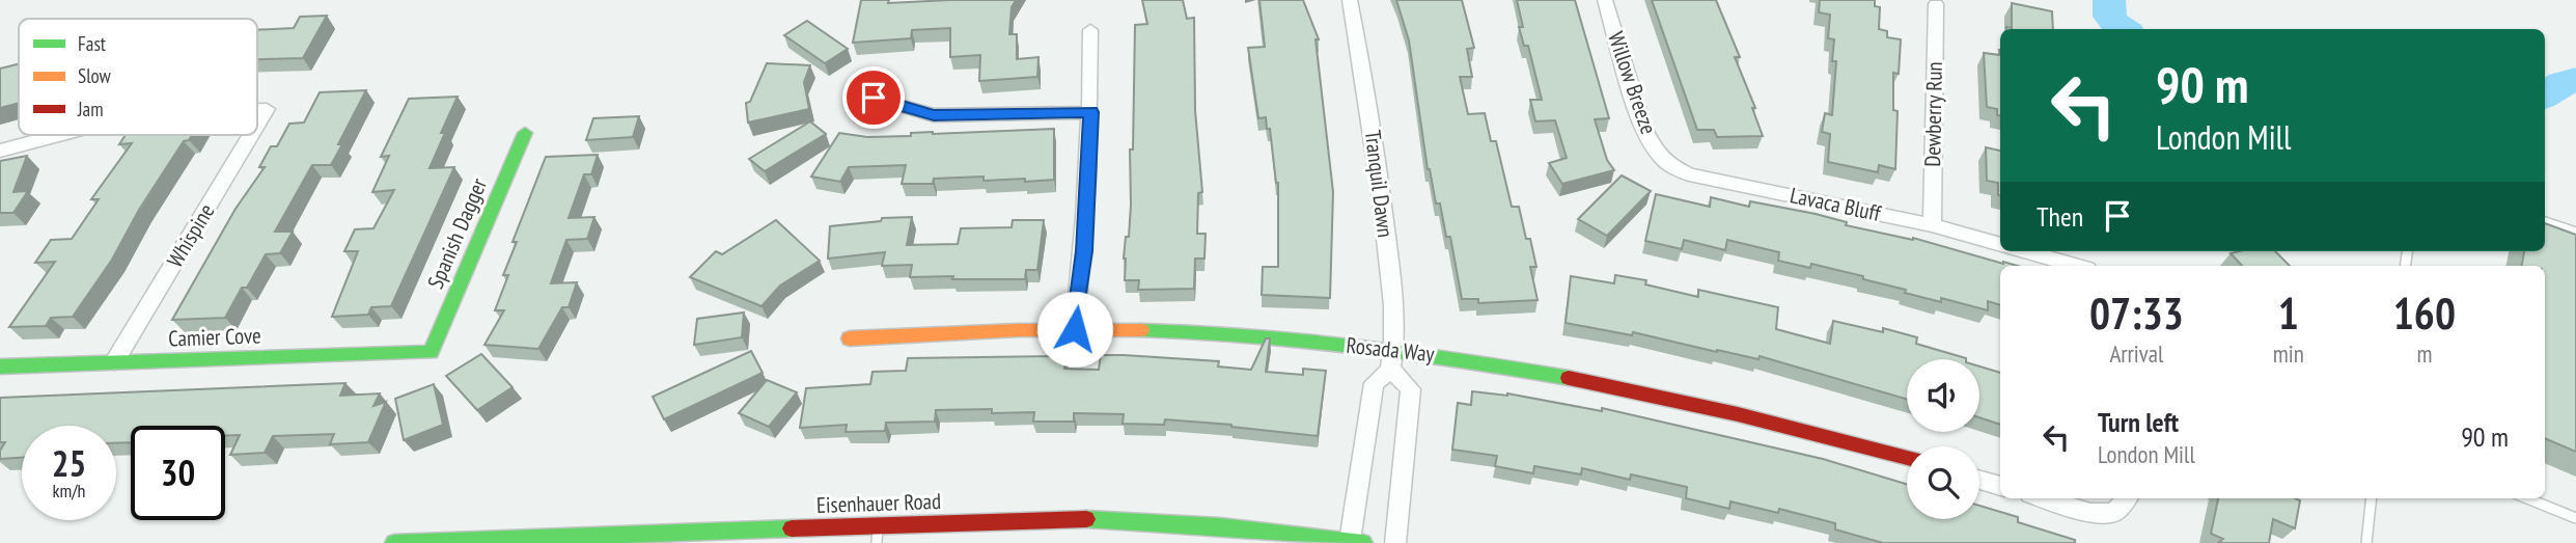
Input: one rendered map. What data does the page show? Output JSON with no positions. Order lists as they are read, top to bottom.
{
  "streets": {
    "street": [
      "Willow Breeze",
      "Dewberry Run",
      "Tranquil Dawn",
      "Lavaca Bluff",
      "Spanish Dagger",
      "Whispine",
      "Camier Cove",
      "Rosada Way",
      "Eisenhauer Road"
    ]
  },
  "crossings": [
    ["Willow Breeze", "Lavaca Bluff"],
    ["Dewberry Run", "Lavaca Bluff"],
    ["Tranquil Dawn", "Rosada Way"],
    ["Spanish Dagger", "Camier Cove"],
    ["Whispine", "Camier Cove"]
  ],
  "legend": ["Fast", "Slow", "Jam"],
  "page": {
    "turn": ["90 m", "London Mill"],
    "then": "Then",
    "eta": [
      "07:33",
      "Arrival",
      "1",
      "min",
      "160",
      "m"
    ],
    "list": [
      {
        "name": "Turn left",
        "note": "London Mill",
        "value": "90 m"
      }
    ],
    "speed": "25 km/h",
    "limit": "30"
  }
}
